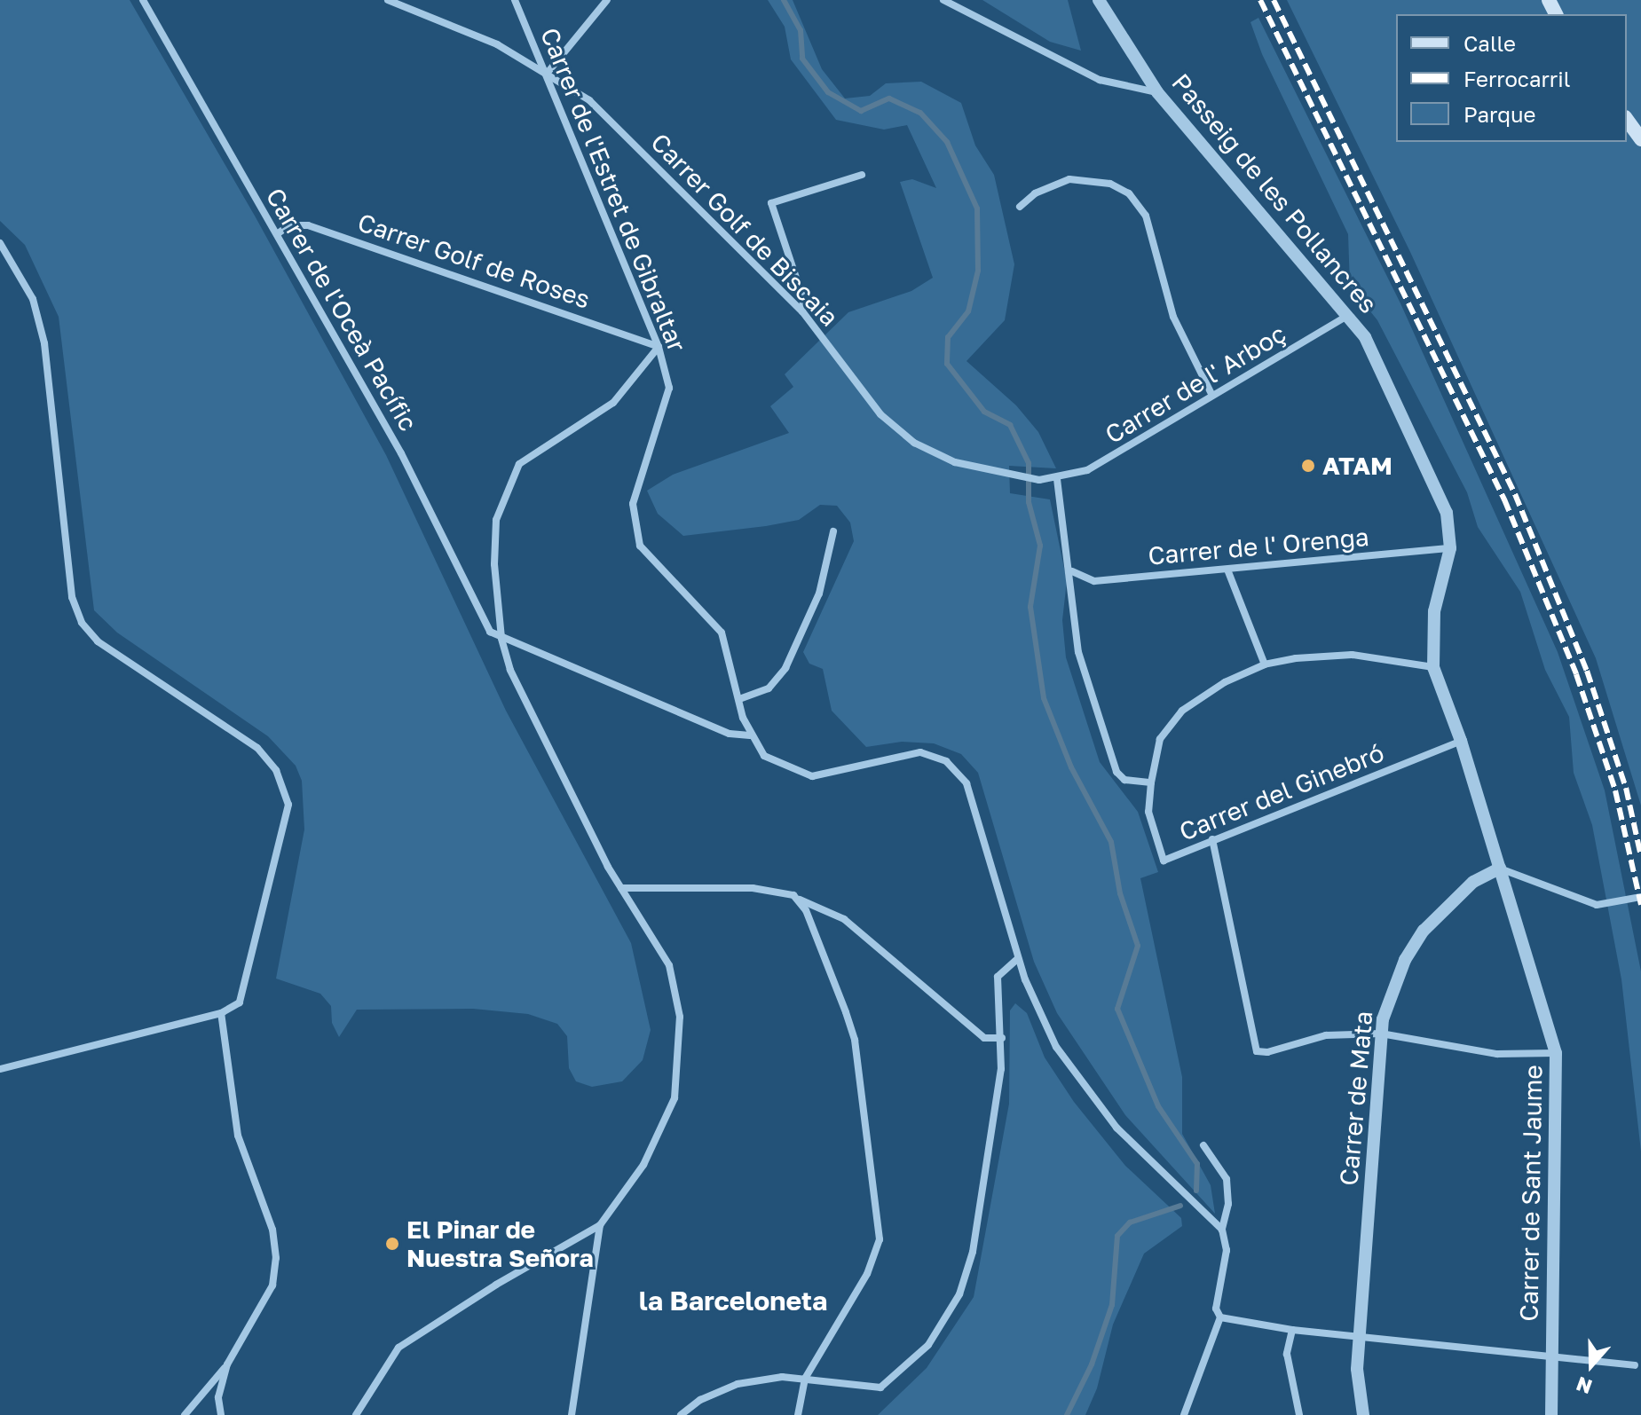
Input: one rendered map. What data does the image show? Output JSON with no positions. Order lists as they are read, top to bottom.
{
  "streets": {
    "street": [
      "Carrer de l'Estret de Gibraltar",
      "Passeig de les Pollancres",
      "Carrer Golf de Biscaia",
      "Carrer Golf de Roses",
      "Carrer de l'Oceà Pacífic",
      "Carrer de l' Arboç",
      "Carrer de l' Orenga",
      "Carrer del Ginebró",
      "Carrer de Mata",
      "Carrer de Sant Jaume"
    ]
  },
  "crossings": [
    ["Carrer de l'Estret de Gibraltar", "Carrer Golf de Biscaia"],
    ["Carrer de l'Estret de Gibraltar", "Carrer Golf de Roses"],
    ["Passeig de les Pollancres", "Carrer de l' Arboç"],
    ["Passeig de les Pollancres", "Carrer de l' Orenga"],
    ["Passeig de les Pollancres", "Carrer de Sant Jaume"],
    ["Carrer Golf de Biscaia", "Carrer de l' Arboç"],
    ["Carrer Golf de Roses", "Carrer de l'Oceà Pacífic"],
    ["Carrer del Ginebró", "Carrer de Sant Jaume"],
    ["Carrer de Mata", "Carrer de Sant Jaume"]
  ],
  "districts": ["la Barceloneta"],
  "places": ["ATAM", "El Pinar de Nuestra Señora"],
  "legend": ["Calle", "Ferrocarril", "Parque"],
  "north": "bottom"
}
